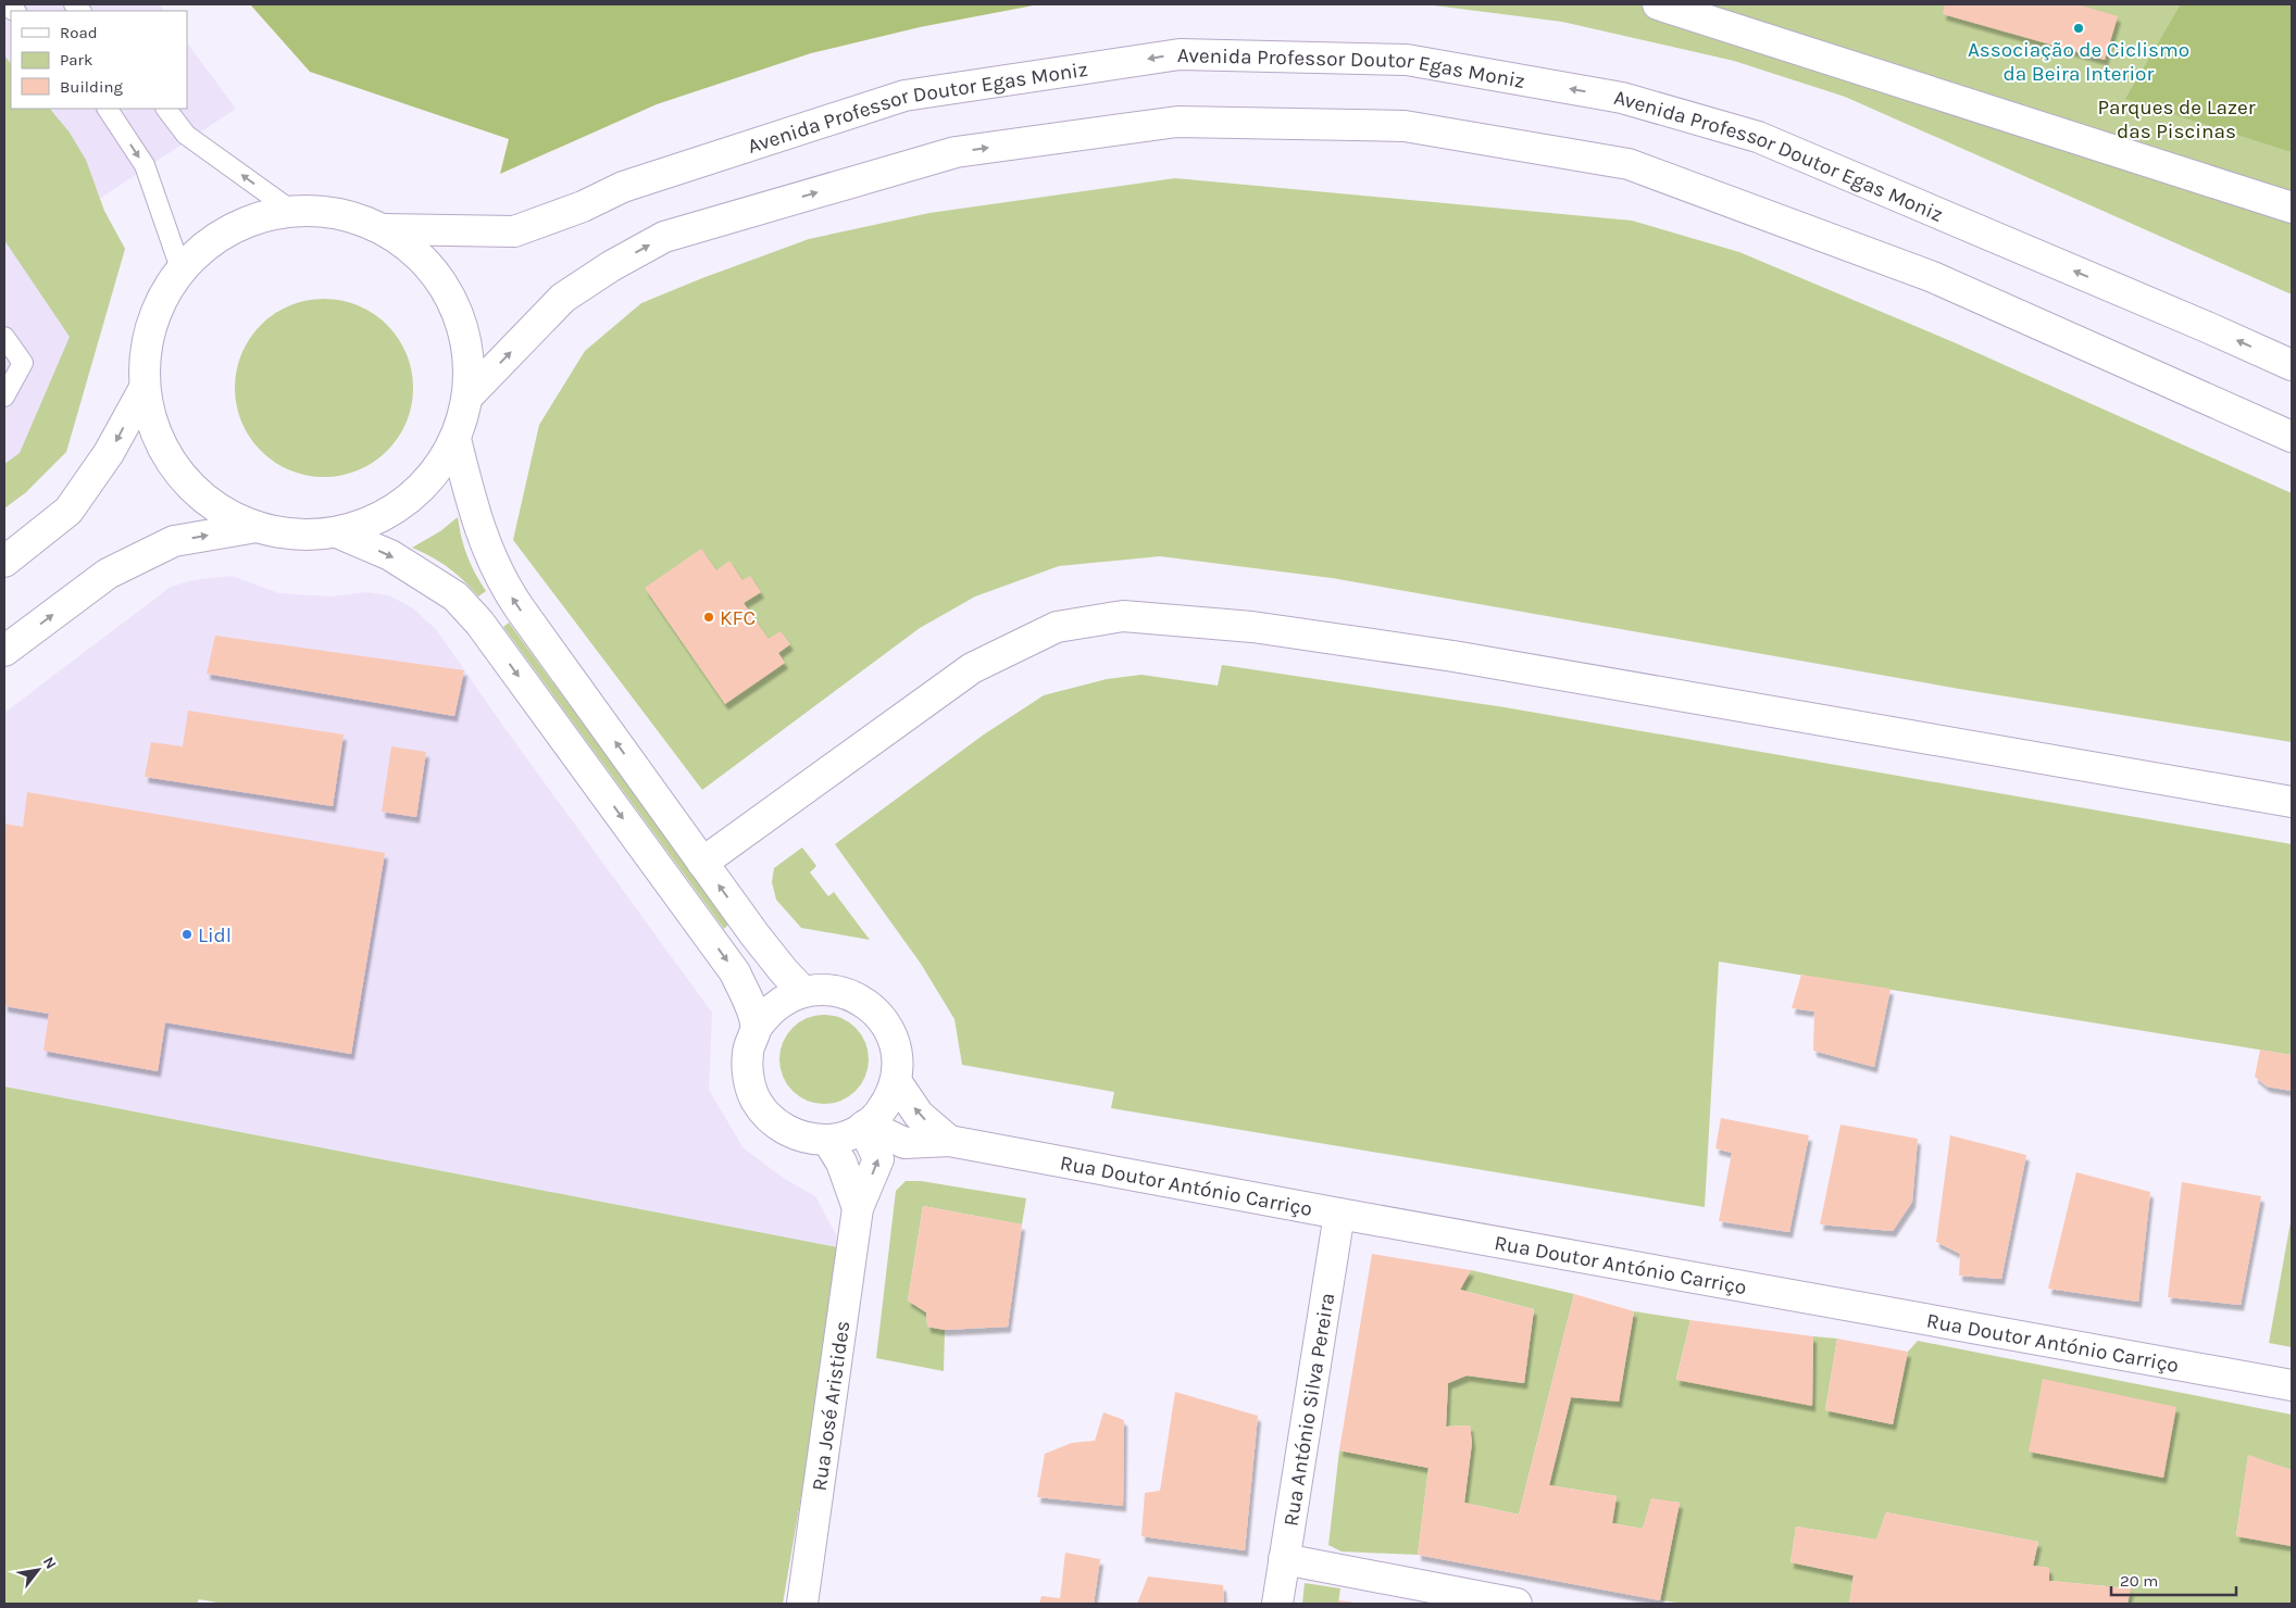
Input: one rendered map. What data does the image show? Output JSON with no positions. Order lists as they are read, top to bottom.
{
  "streets": {
    "street": [
      "Avenida Professor Doutor Egas Moniz",
      "Rua Doutor António Carriço",
      "Rua José Aristides",
      "Rua António Silva Pereira"
    ]
  },
  "crossings": [
    ["Rua Doutor António Carriço", "Rua José Aristides"],
    ["Rua Doutor António Carriço", "Rua António Silva Pereira"]
  ],
  "parks": ["Parques de Lazer das Piscinas"],
  "places": ["Associação de Ciclismo da Beira Interior", "KFC", "Lidl"],
  "legend": ["Road", "Park", "Building"],
  "scale_bar": "20 m",
  "north": "top right"
}
